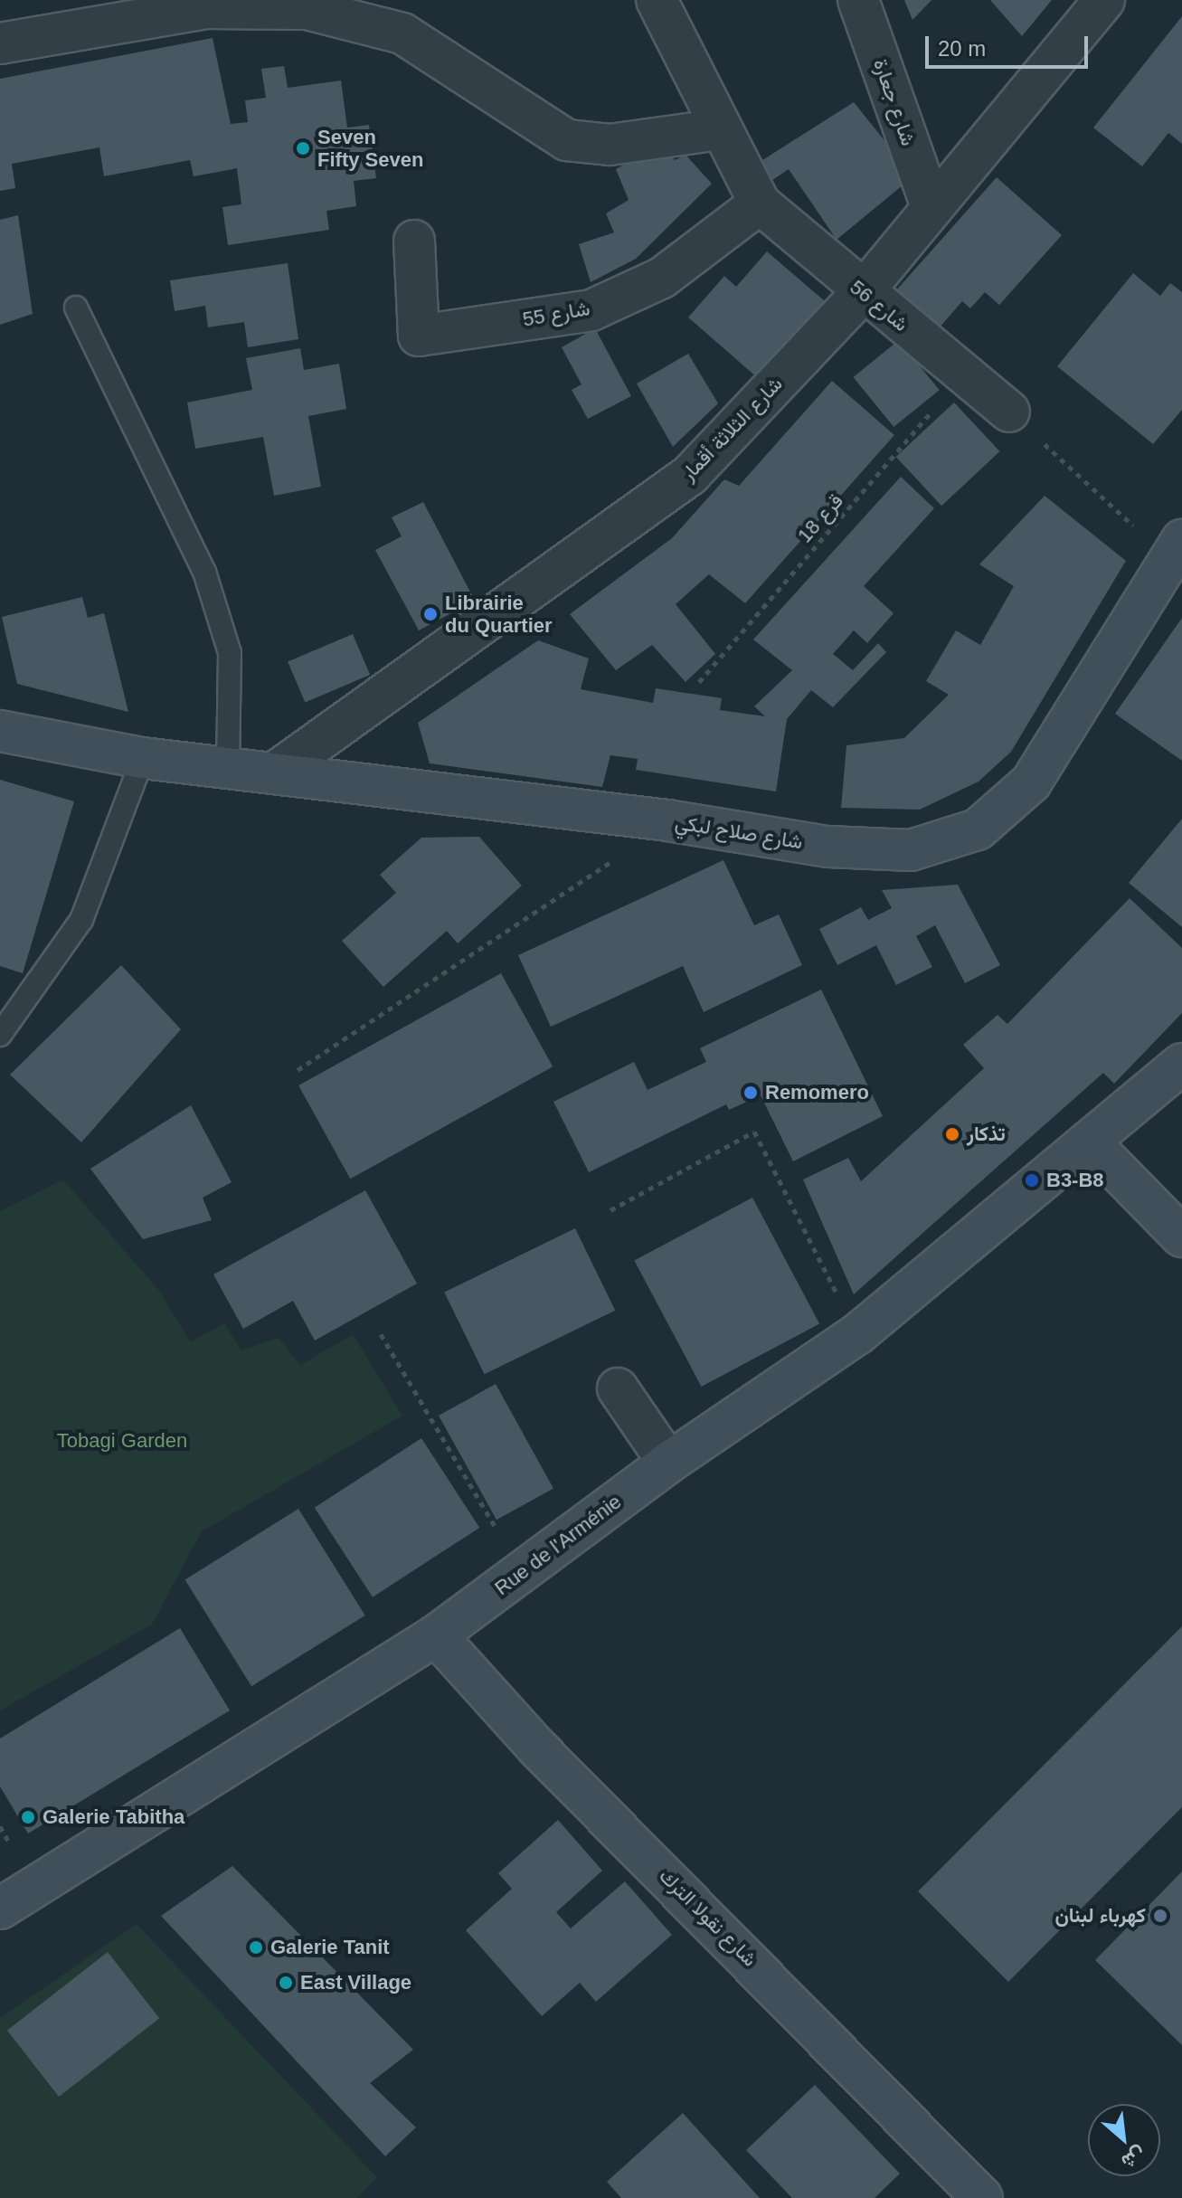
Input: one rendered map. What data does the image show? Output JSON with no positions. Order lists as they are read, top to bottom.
{
  "streets": {
    "street": [
      "شارع جعارة",
      "شارع 56",
      "شارع 55",
      "شارع الثلاثة أقمار",
      "شارع صلاح لبكي",
      "Rue de l'Arménie",
      "شارع نقولا الترك"
    ],
    "path": ["قرع 18"]
  },
  "crossings": [
    ["شارع جعارة", "شارع الثلاثة أقمار"],
    ["شارع 56", "شارع 55"],
    ["شارع 56", "شارع الثلاثة أقمار"],
    ["شارع 56", "قرع 18"],
    ["شارع الثلاثة أقمار", "شارع صلاح لبكي"],
    ["Rue de l'Arménie", "شارع نقولا الترك"]
  ],
  "parks": ["Tobagi Garden"],
  "places": [
    "Seven Fifty Seven",
    "Librairie du Quartier",
    "Remomero",
    "تذكار",
    "B3-B8",
    "Galerie Tabitha",
    "كهرباء لبنان",
    "Galerie Tanit",
    "East Village"
  ],
  "scale_bar": "20 m",
  "north": "bottom right"
}
